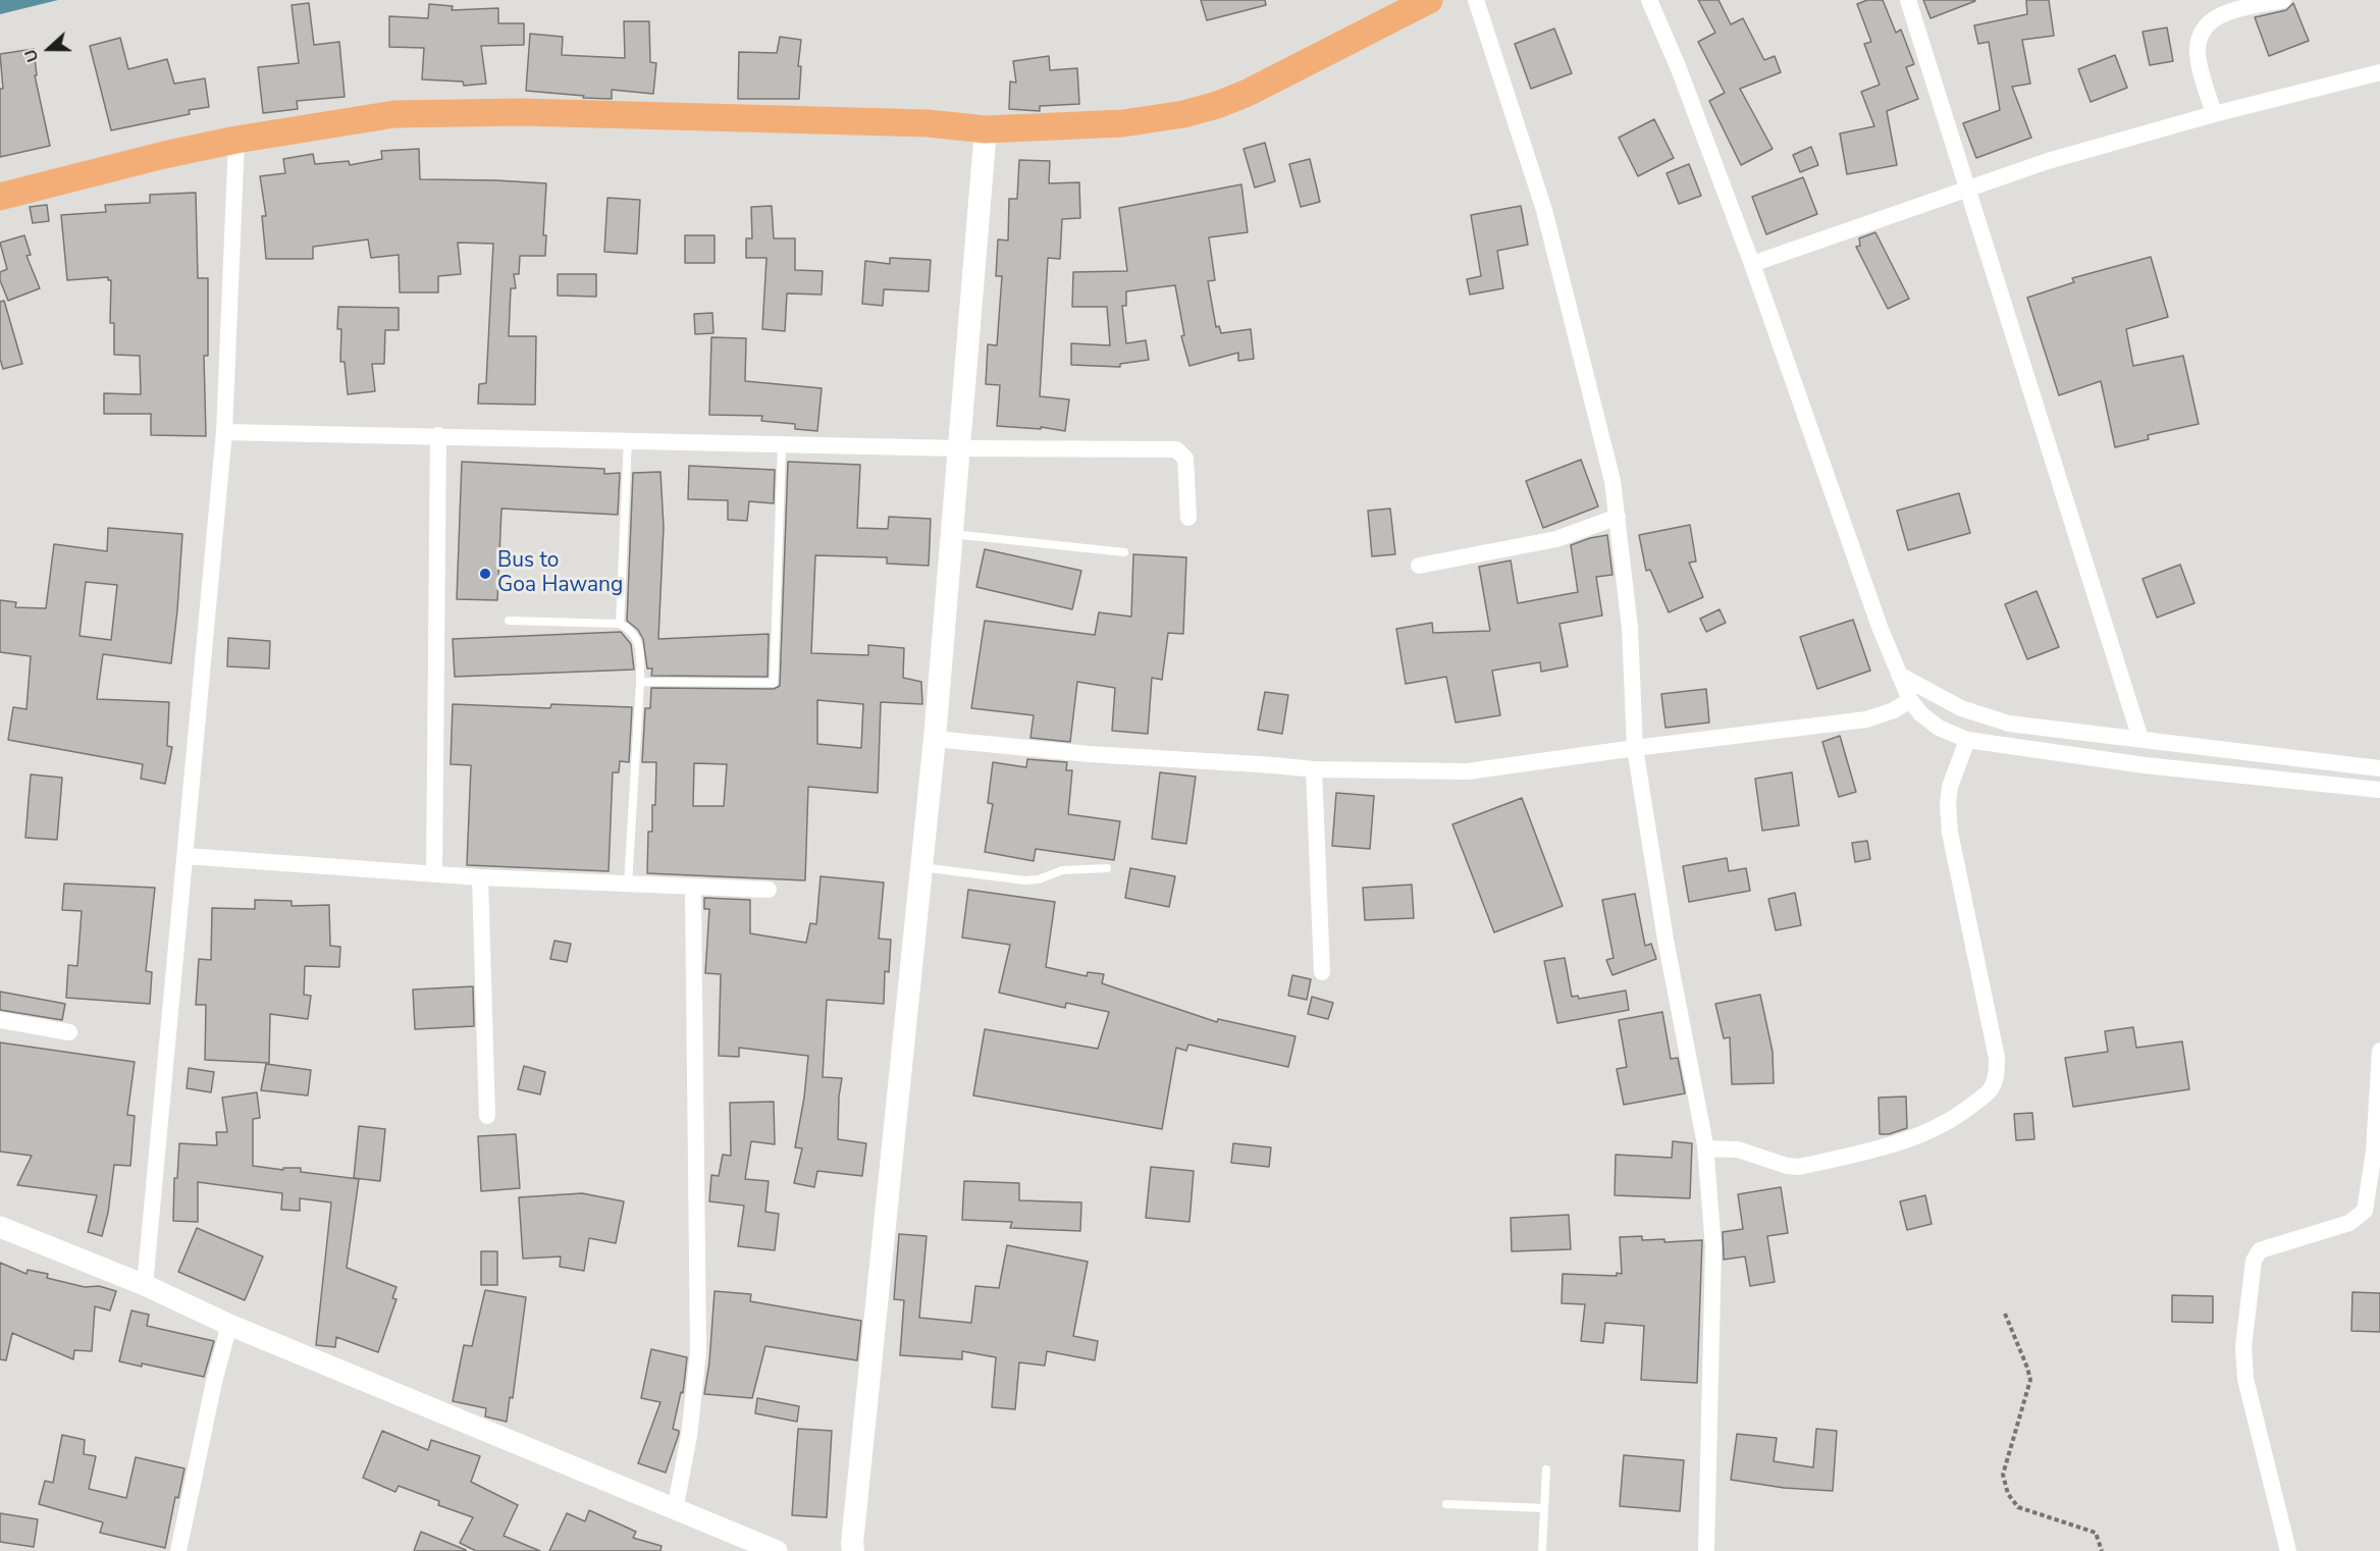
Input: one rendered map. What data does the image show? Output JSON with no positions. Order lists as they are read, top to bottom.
{
  "places": ["Bus to Goa Hawang"],
  "north": "left"
}
